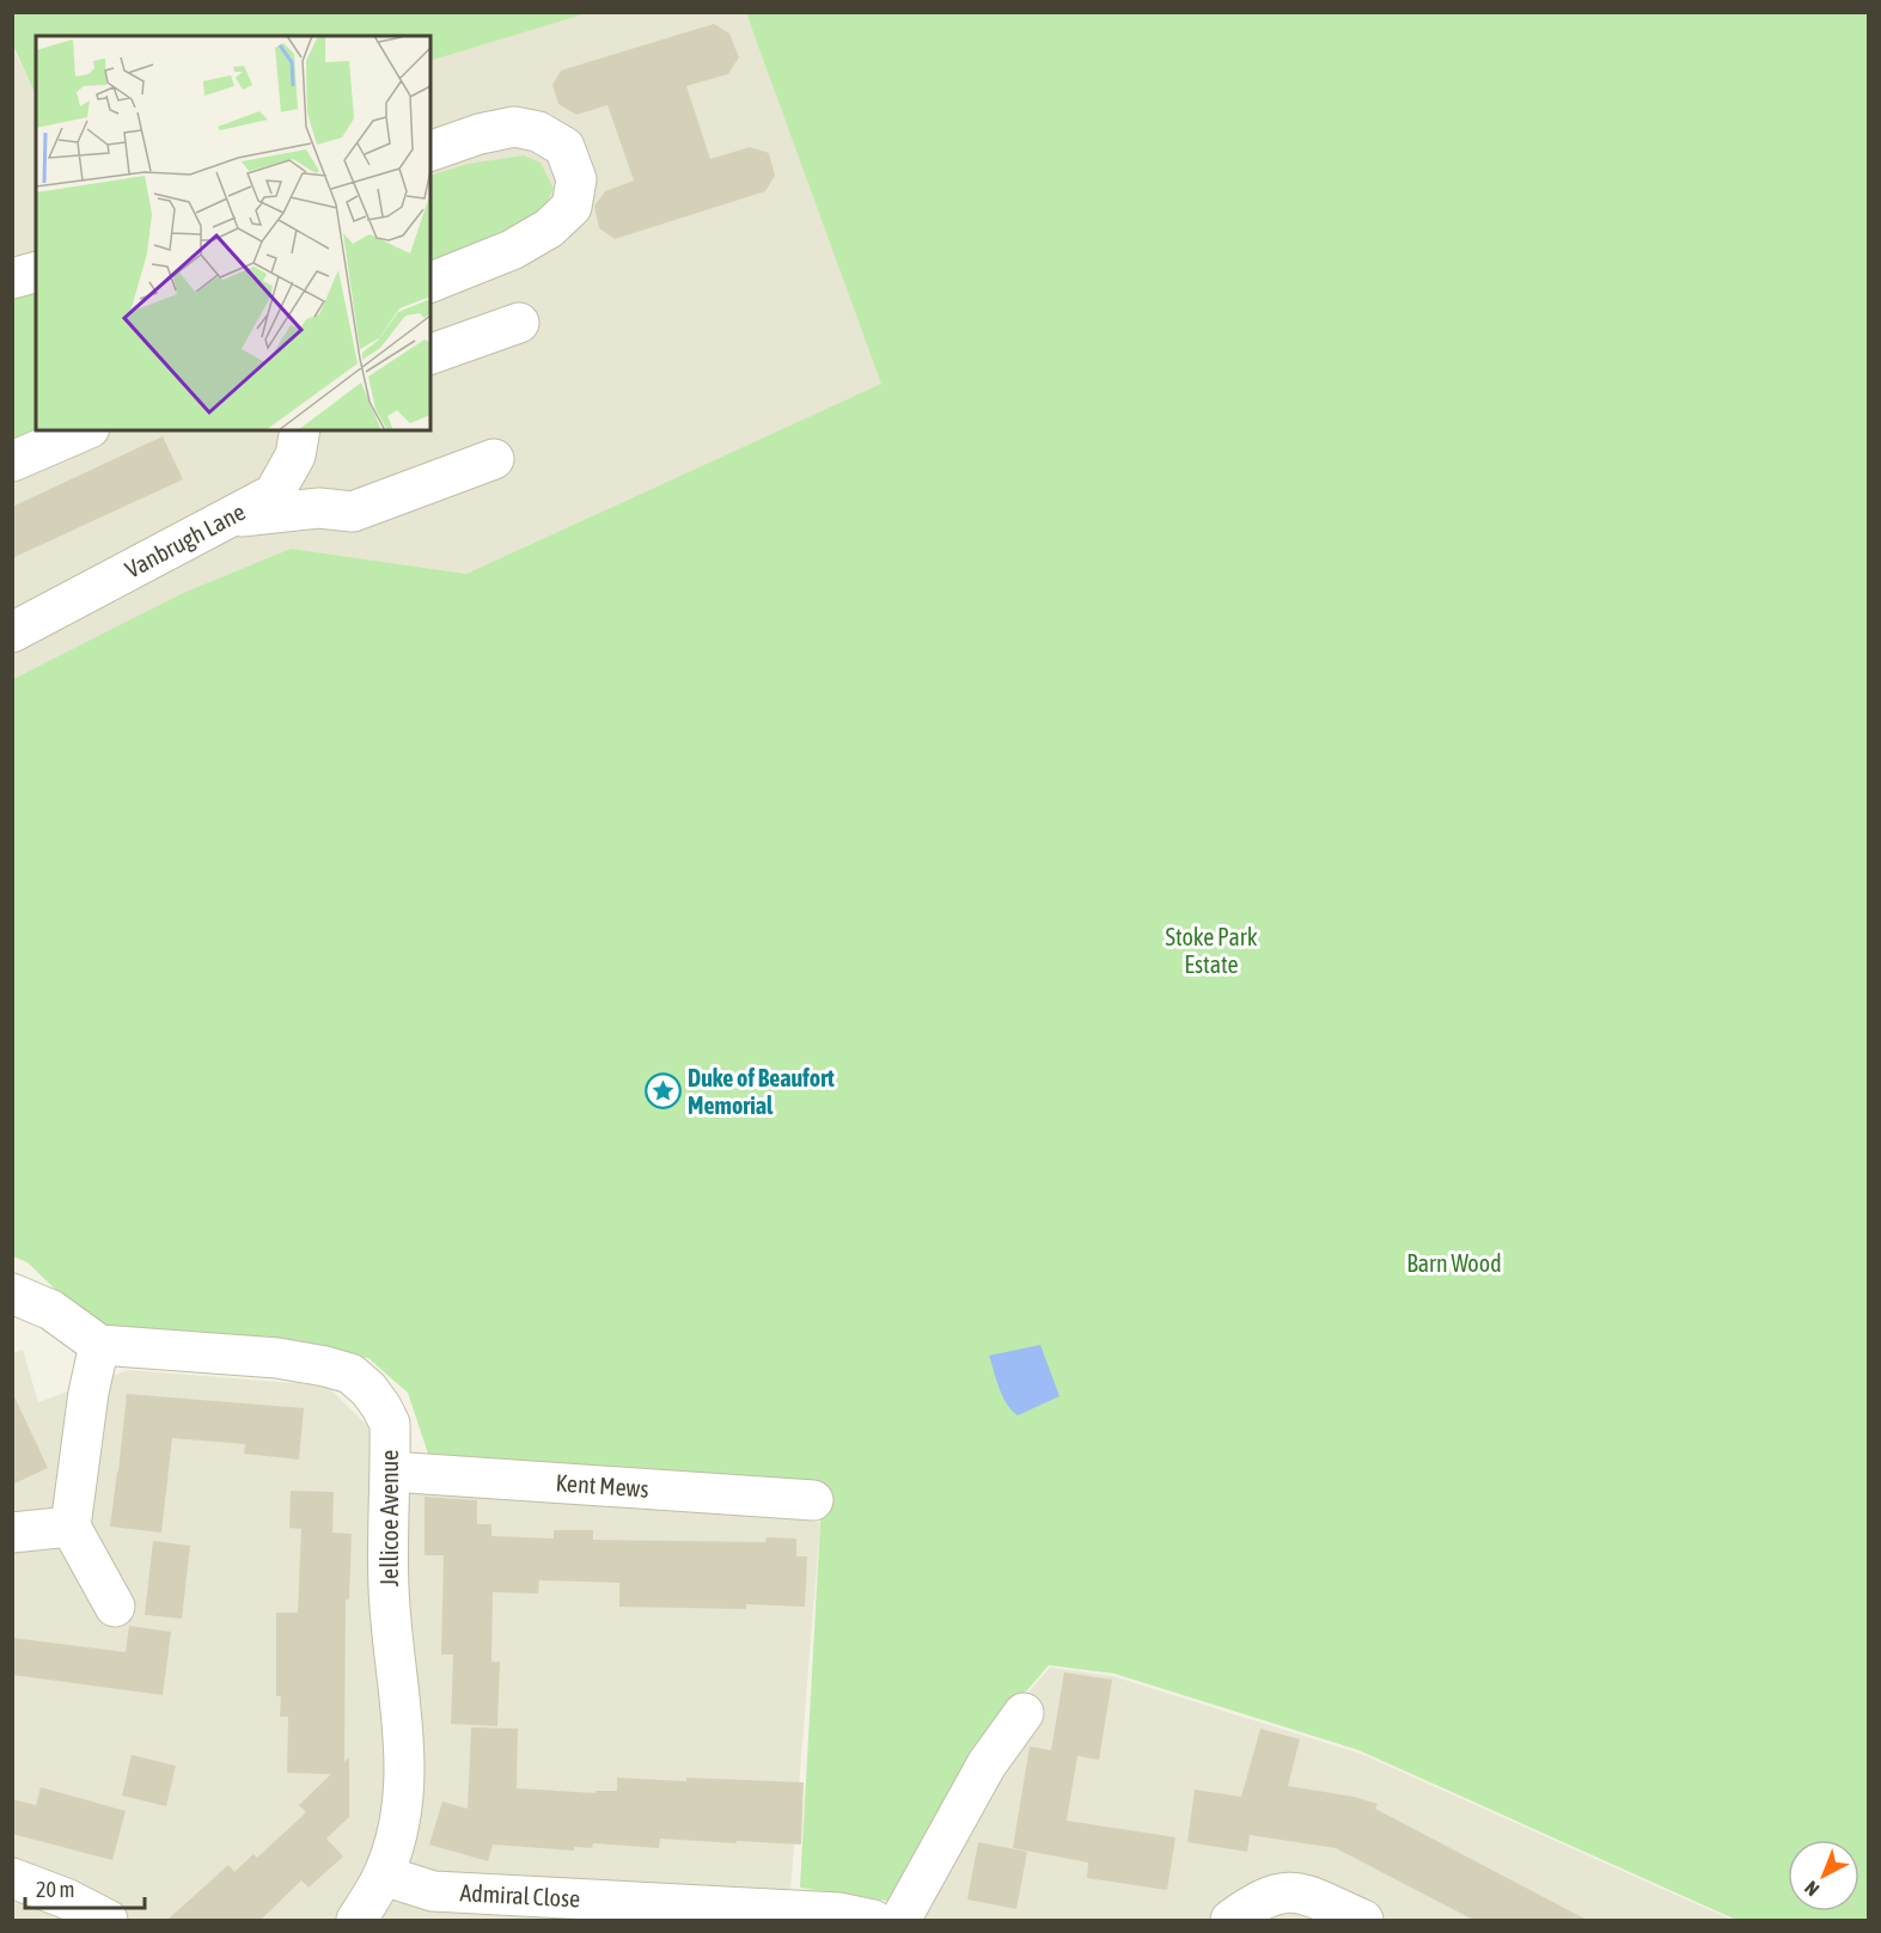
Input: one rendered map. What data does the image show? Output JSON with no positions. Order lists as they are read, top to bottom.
{
  "streets": {
    "street": [
      "Vanbrugh Lane",
      "Kent Mews",
      "Jellicoe Avenue",
      "Admiral Close"
    ]
  },
  "crossings": [
    ["Kent Mews", "Jellicoe Avenue"],
    ["Jellicoe Avenue", "Admiral Close"]
  ],
  "parks": ["Stoke Park Estate", "Barn Wood"],
  "places": {
    "place": ["Duke of Beaufort Memorial"]
  },
  "scale_bar": "20 m",
  "north": "bottom left"
}
